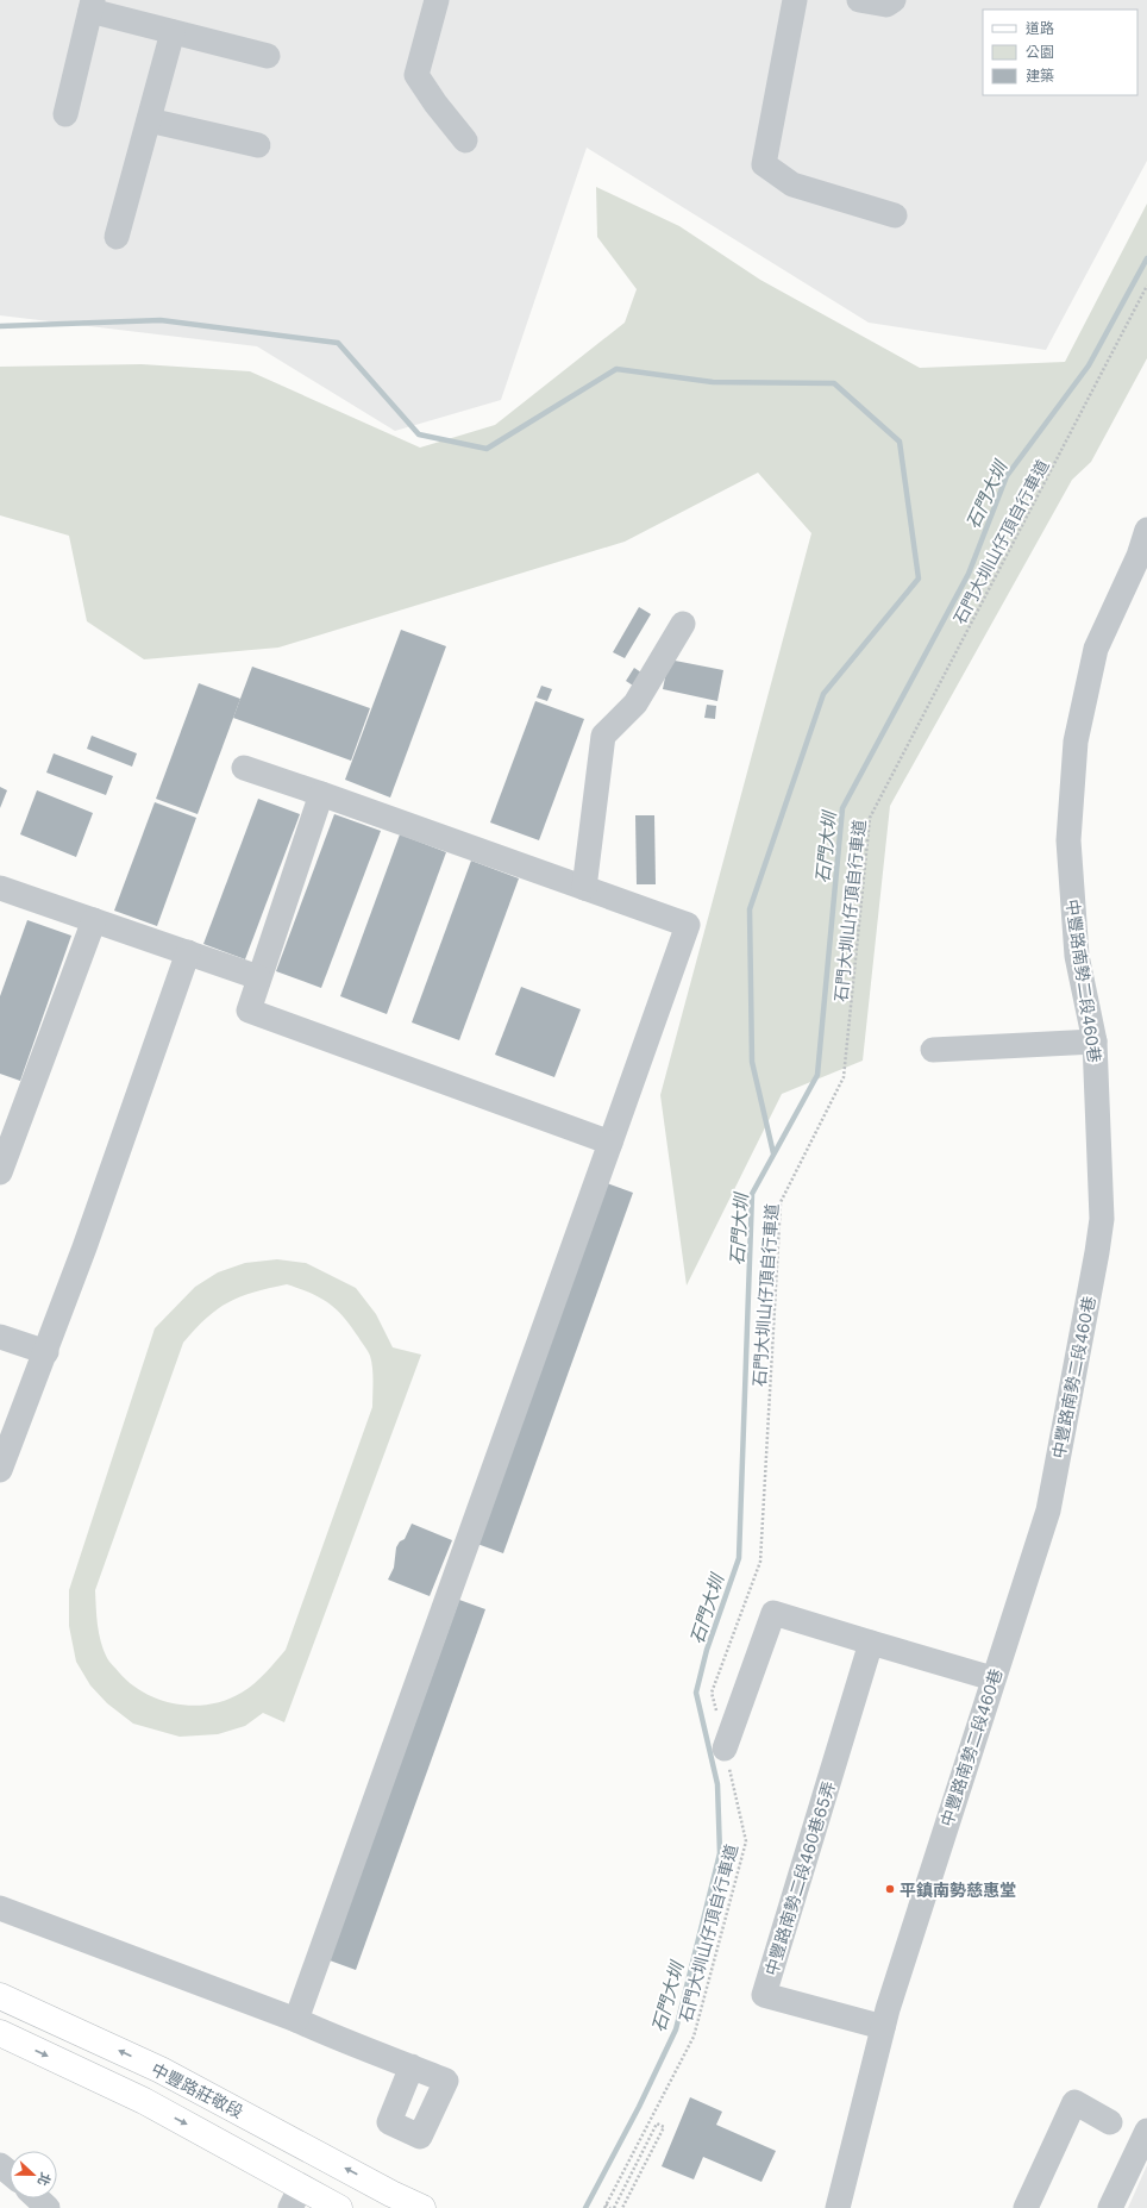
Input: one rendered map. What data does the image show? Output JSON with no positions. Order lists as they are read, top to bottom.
{
  "streets": {
    "main road": ["中豐路莊敬段"],
    "street": ["中豐路南勢二段460巷", "中豐路南勢二段460巷65弄"],
    "path": ["石門大圳山仔頂自行車道"]
  },
  "crossings": [
    ["中豐路南勢二段460巷", "中豐路南勢二段460巷65弄"]
  ],
  "water": ["石門大圳"],
  "places": ["平鎮南勢慈惠堂"],
  "legend": ["道路", "公園", "建築"],
  "north": "right"
}
